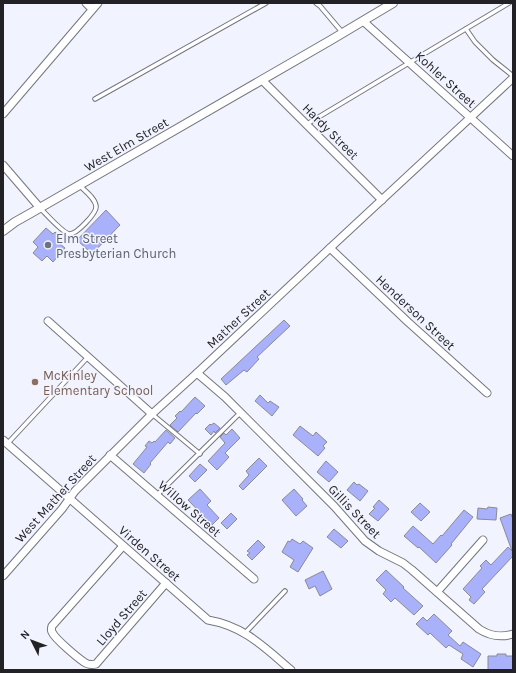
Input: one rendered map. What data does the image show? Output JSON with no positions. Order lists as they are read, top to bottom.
{
  "streets": {
    "street": [
      "Kohler Street",
      "Hardy Street",
      "West Elm Street",
      "Henderson Street",
      "Mather Street",
      "West Mather Street",
      "Willow Street",
      "Gillis Street",
      "Virden Street",
      "Lloyd Street"
    ]
  },
  "crossings": [
    ["Kohler Street", "West Elm Street"],
    ["Kohler Street", "Mather Street"],
    ["Hardy Street", "West Elm Street"],
    ["Hardy Street", "Mather Street"],
    ["Henderson Street", "Mather Street"],
    ["Mather Street", "West Mather Street"],
    ["Mather Street", "Willow Street"],
    ["Mather Street", "Gillis Street"],
    ["West Mather Street", "Willow Street"],
    ["West Mather Street", "Virden Street"],
    ["Virden Street", "Lloyd Street"]
  ],
  "places": ["Elm Street Presbyterian Church", "McKinley Elementary School"],
  "north": "top left"
}
